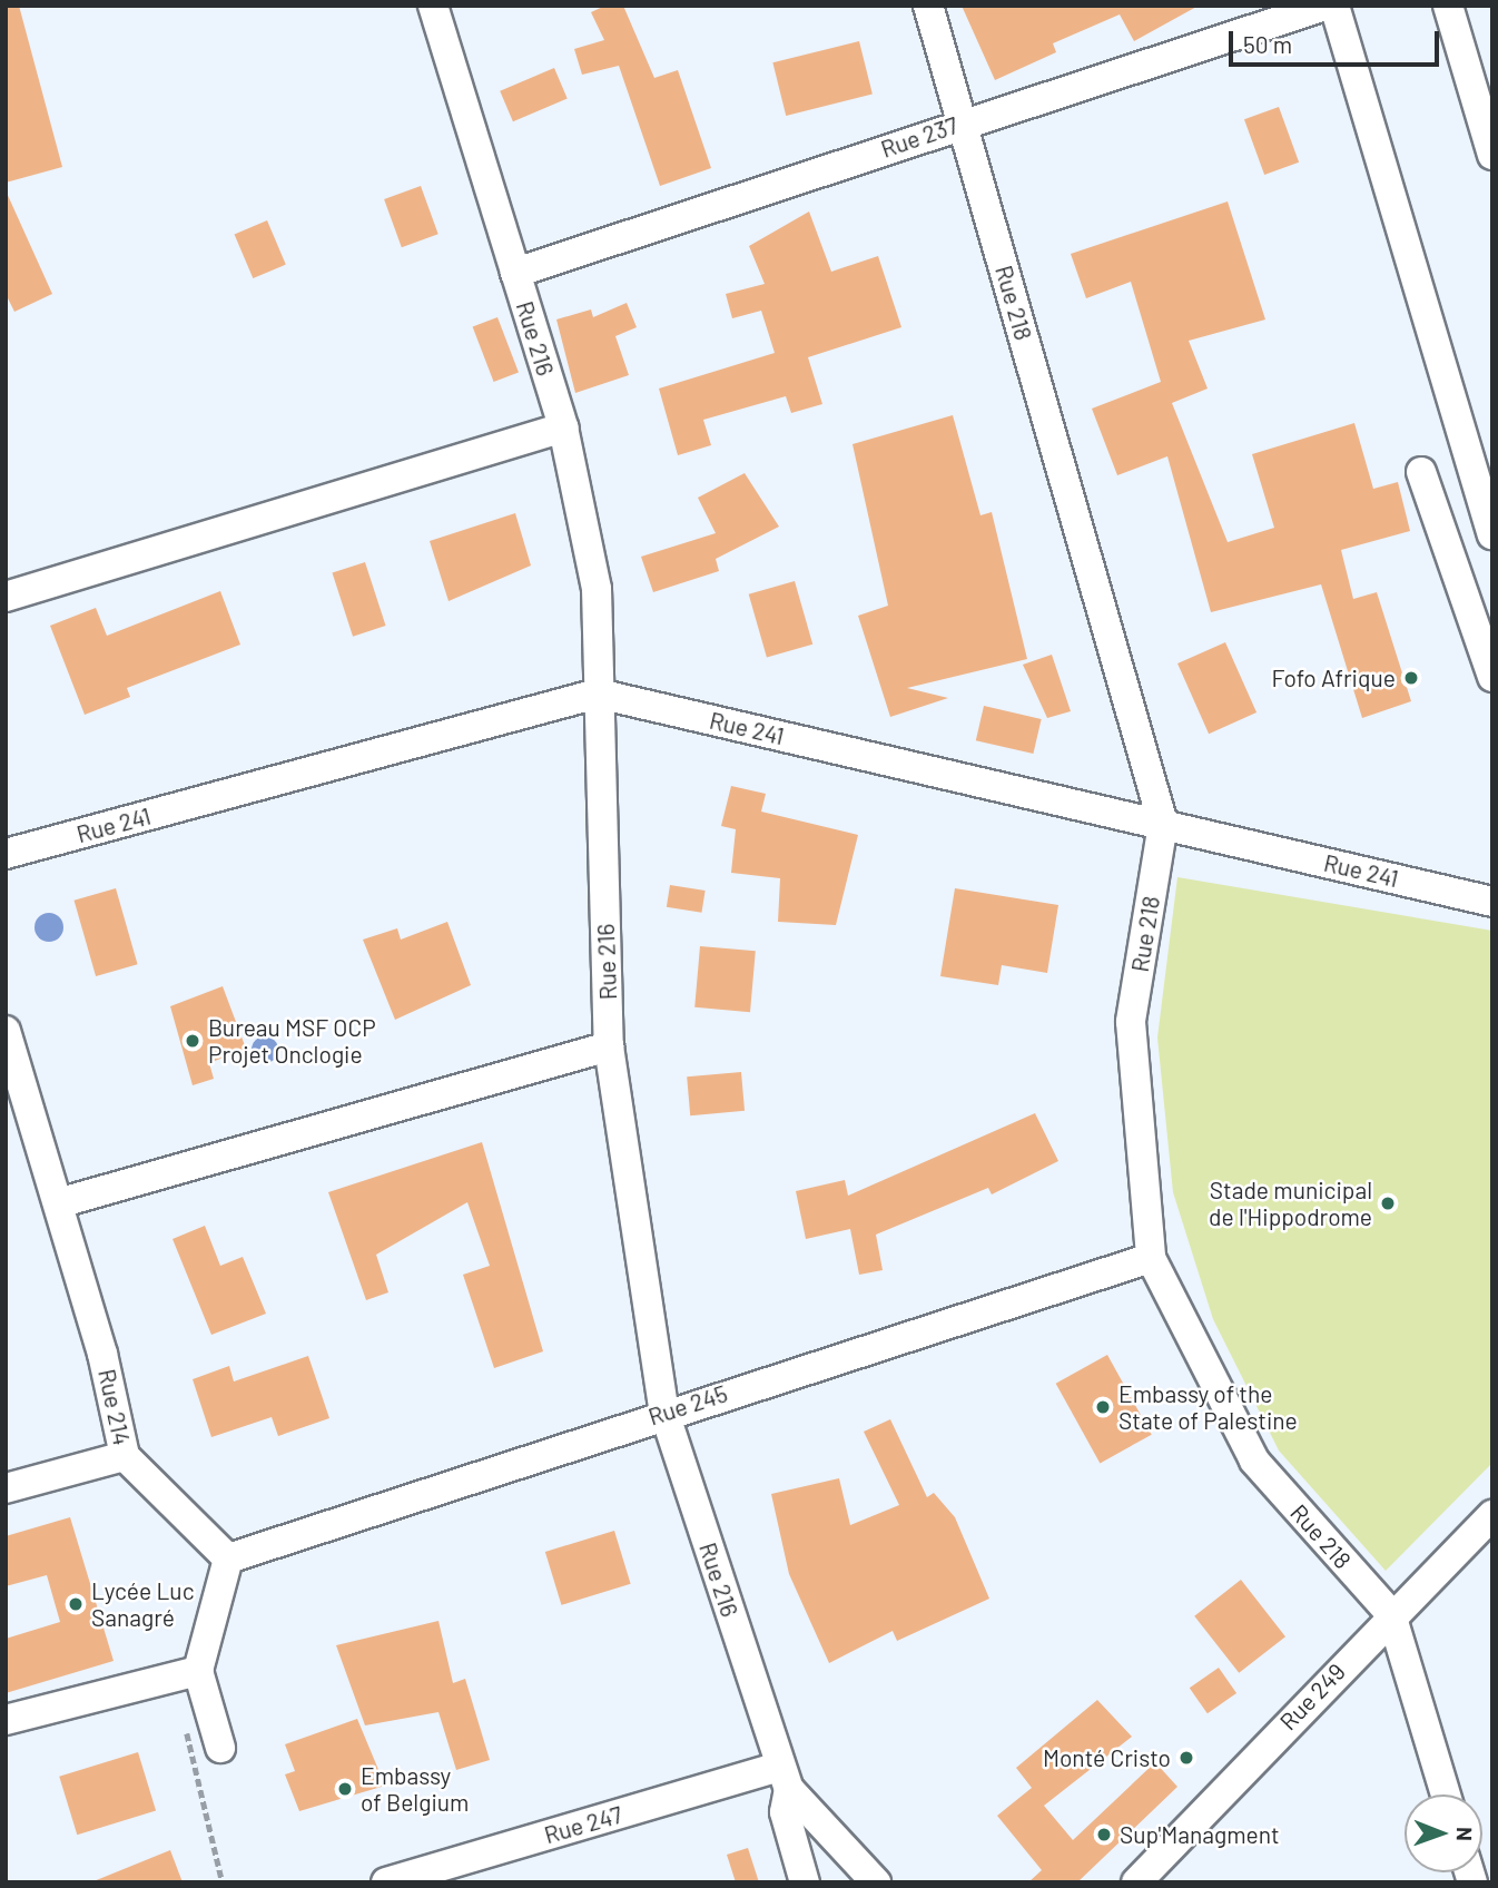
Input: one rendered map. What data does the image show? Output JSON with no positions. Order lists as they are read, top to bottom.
{
  "streets": {
    "street": [
      "Rue 237",
      "Rue 218",
      "Rue 216",
      "Rue 241",
      "Rue 245",
      "Rue 214",
      "Rue 249",
      "Rue 247"
    ]
  },
  "crossings": [
    ["Rue 237", "Rue 218"],
    ["Rue 237", "Rue 216"],
    ["Rue 218", "Rue 241"],
    ["Rue 218", "Rue 245"],
    ["Rue 218", "Rue 249"],
    ["Rue 216", "Rue 241"],
    ["Rue 216", "Rue 245"],
    ["Rue 216", "Rue 247"],
    ["Rue 245", "Rue 214"]
  ],
  "places": [
    "Fofo Afrique",
    "Bureau MSF OCP Projet Onclogie",
    "Stade municipal de l'Hippodrome",
    "Embassy of the State of Palestine",
    "Lycée Luc Sanagré",
    "Monté Cristo",
    "Embassy of Belgium",
    "Sup'Managment"
  ],
  "scale_bar": "50 m",
  "north": "right"
}
